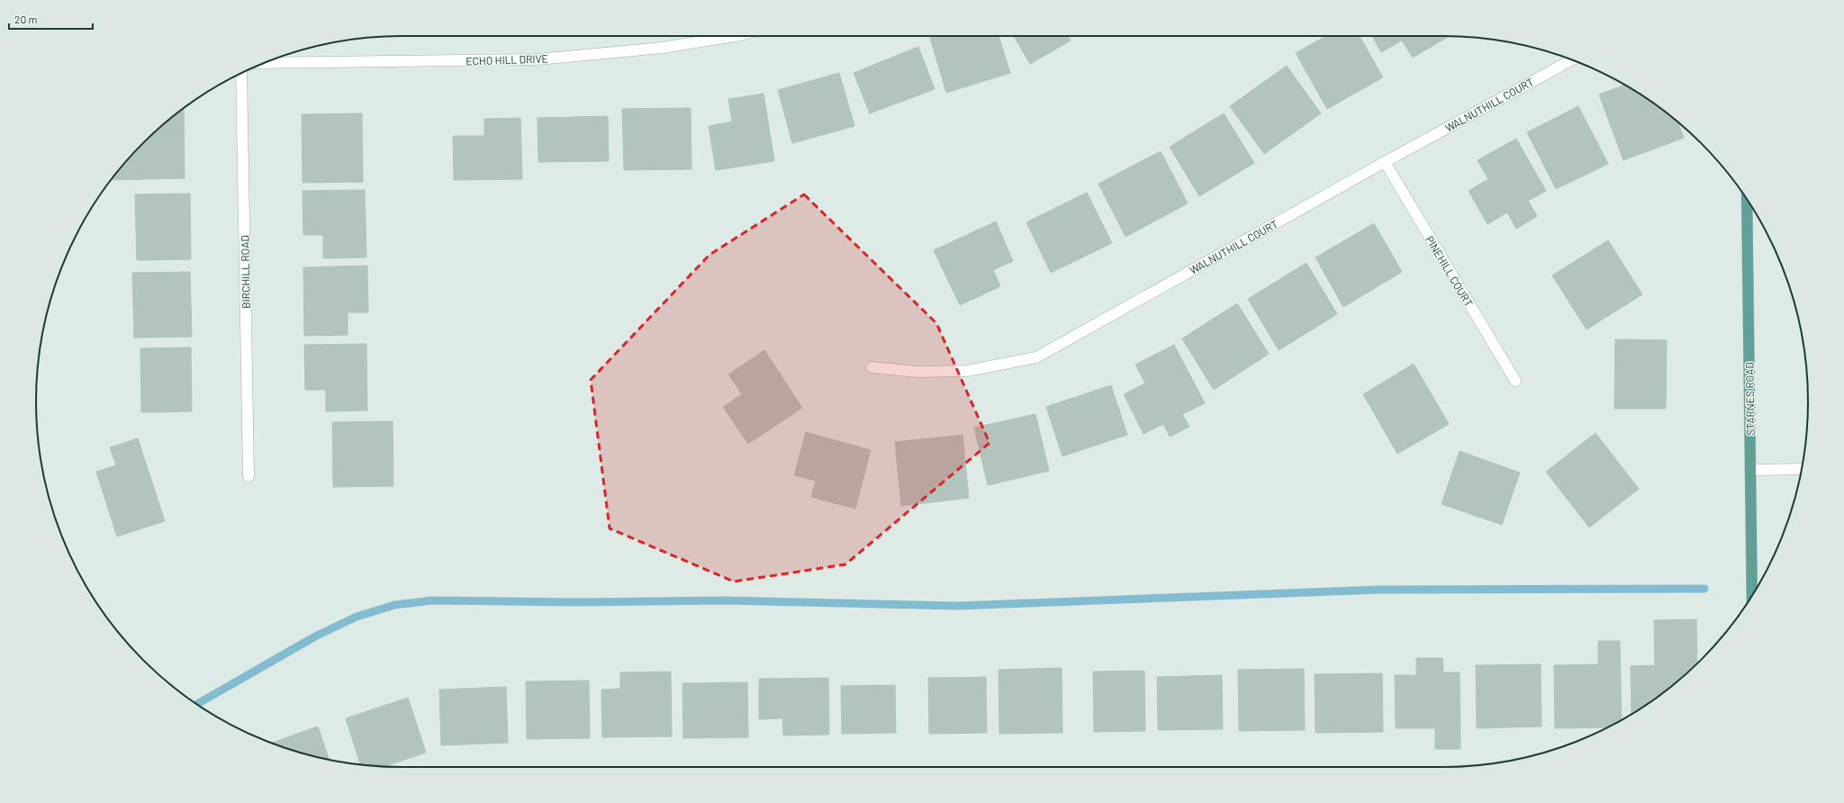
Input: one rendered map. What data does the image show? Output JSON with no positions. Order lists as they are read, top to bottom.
{
  "streets": {
    "main road": ["STARNES ROAD"],
    "street": [
      "ECHO HILL DRIVE",
      "WALNUTHILL COURT",
      "PINEHILL COURT",
      "BIRCHILL ROAD"
    ]
  },
  "crossings": [
    ["WALNUTHILL COURT", "PINEHILL COURT"]
  ],
  "scale_bar": "20 m"
}
